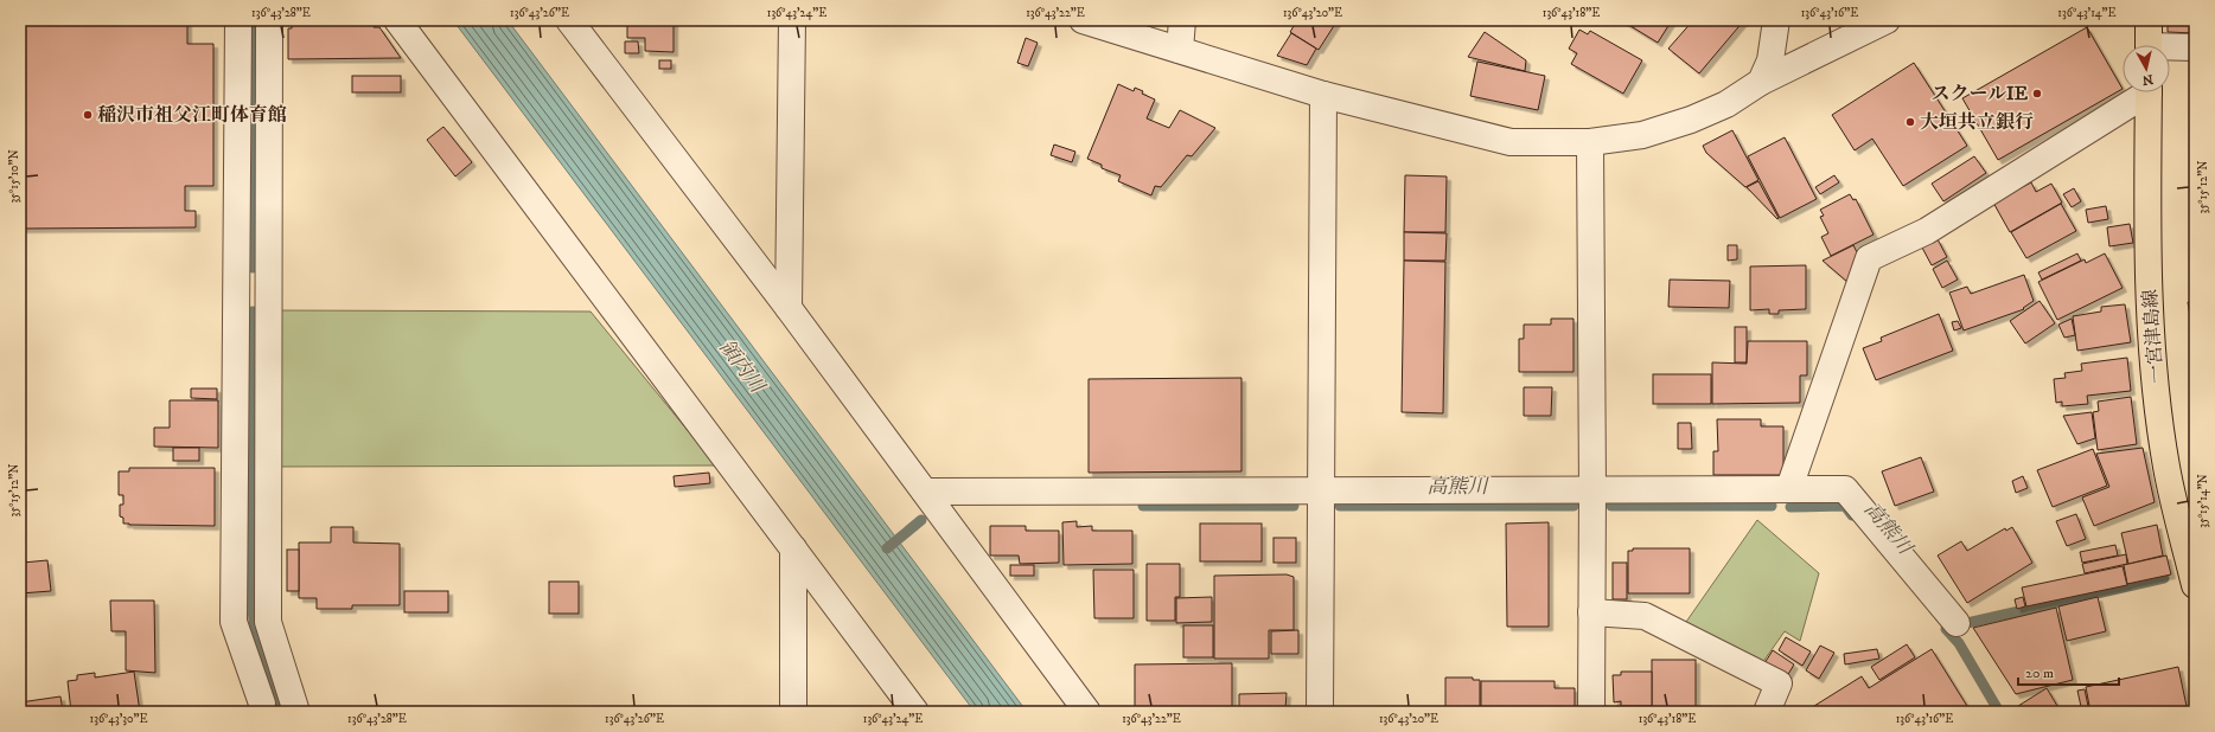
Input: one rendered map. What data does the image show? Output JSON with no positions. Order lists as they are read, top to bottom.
{
  "streets": {
    "main road": ["一宮津島線"]
  },
  "water": ["領内川", "高熊川"],
  "places": ["スクールIE", "稲沢市祖父江町体育館", "大垣共立銀行"],
  "scale_bar": "20 m",
  "north": "bottom",
  "coordinates": [
    "136°43'28\"E",
    "136°43'26\"E",
    "136°43'24\"E",
    "136°43'22\"E",
    "136°43'20\"E",
    "136°43'18\"E",
    "136°43'16\"E",
    "136°43'14\"E",
    "35°15'10\"N",
    "35°15'12\"N",
    "35°15'14\"N",
    "136°43'30\"E"
  ]
}
